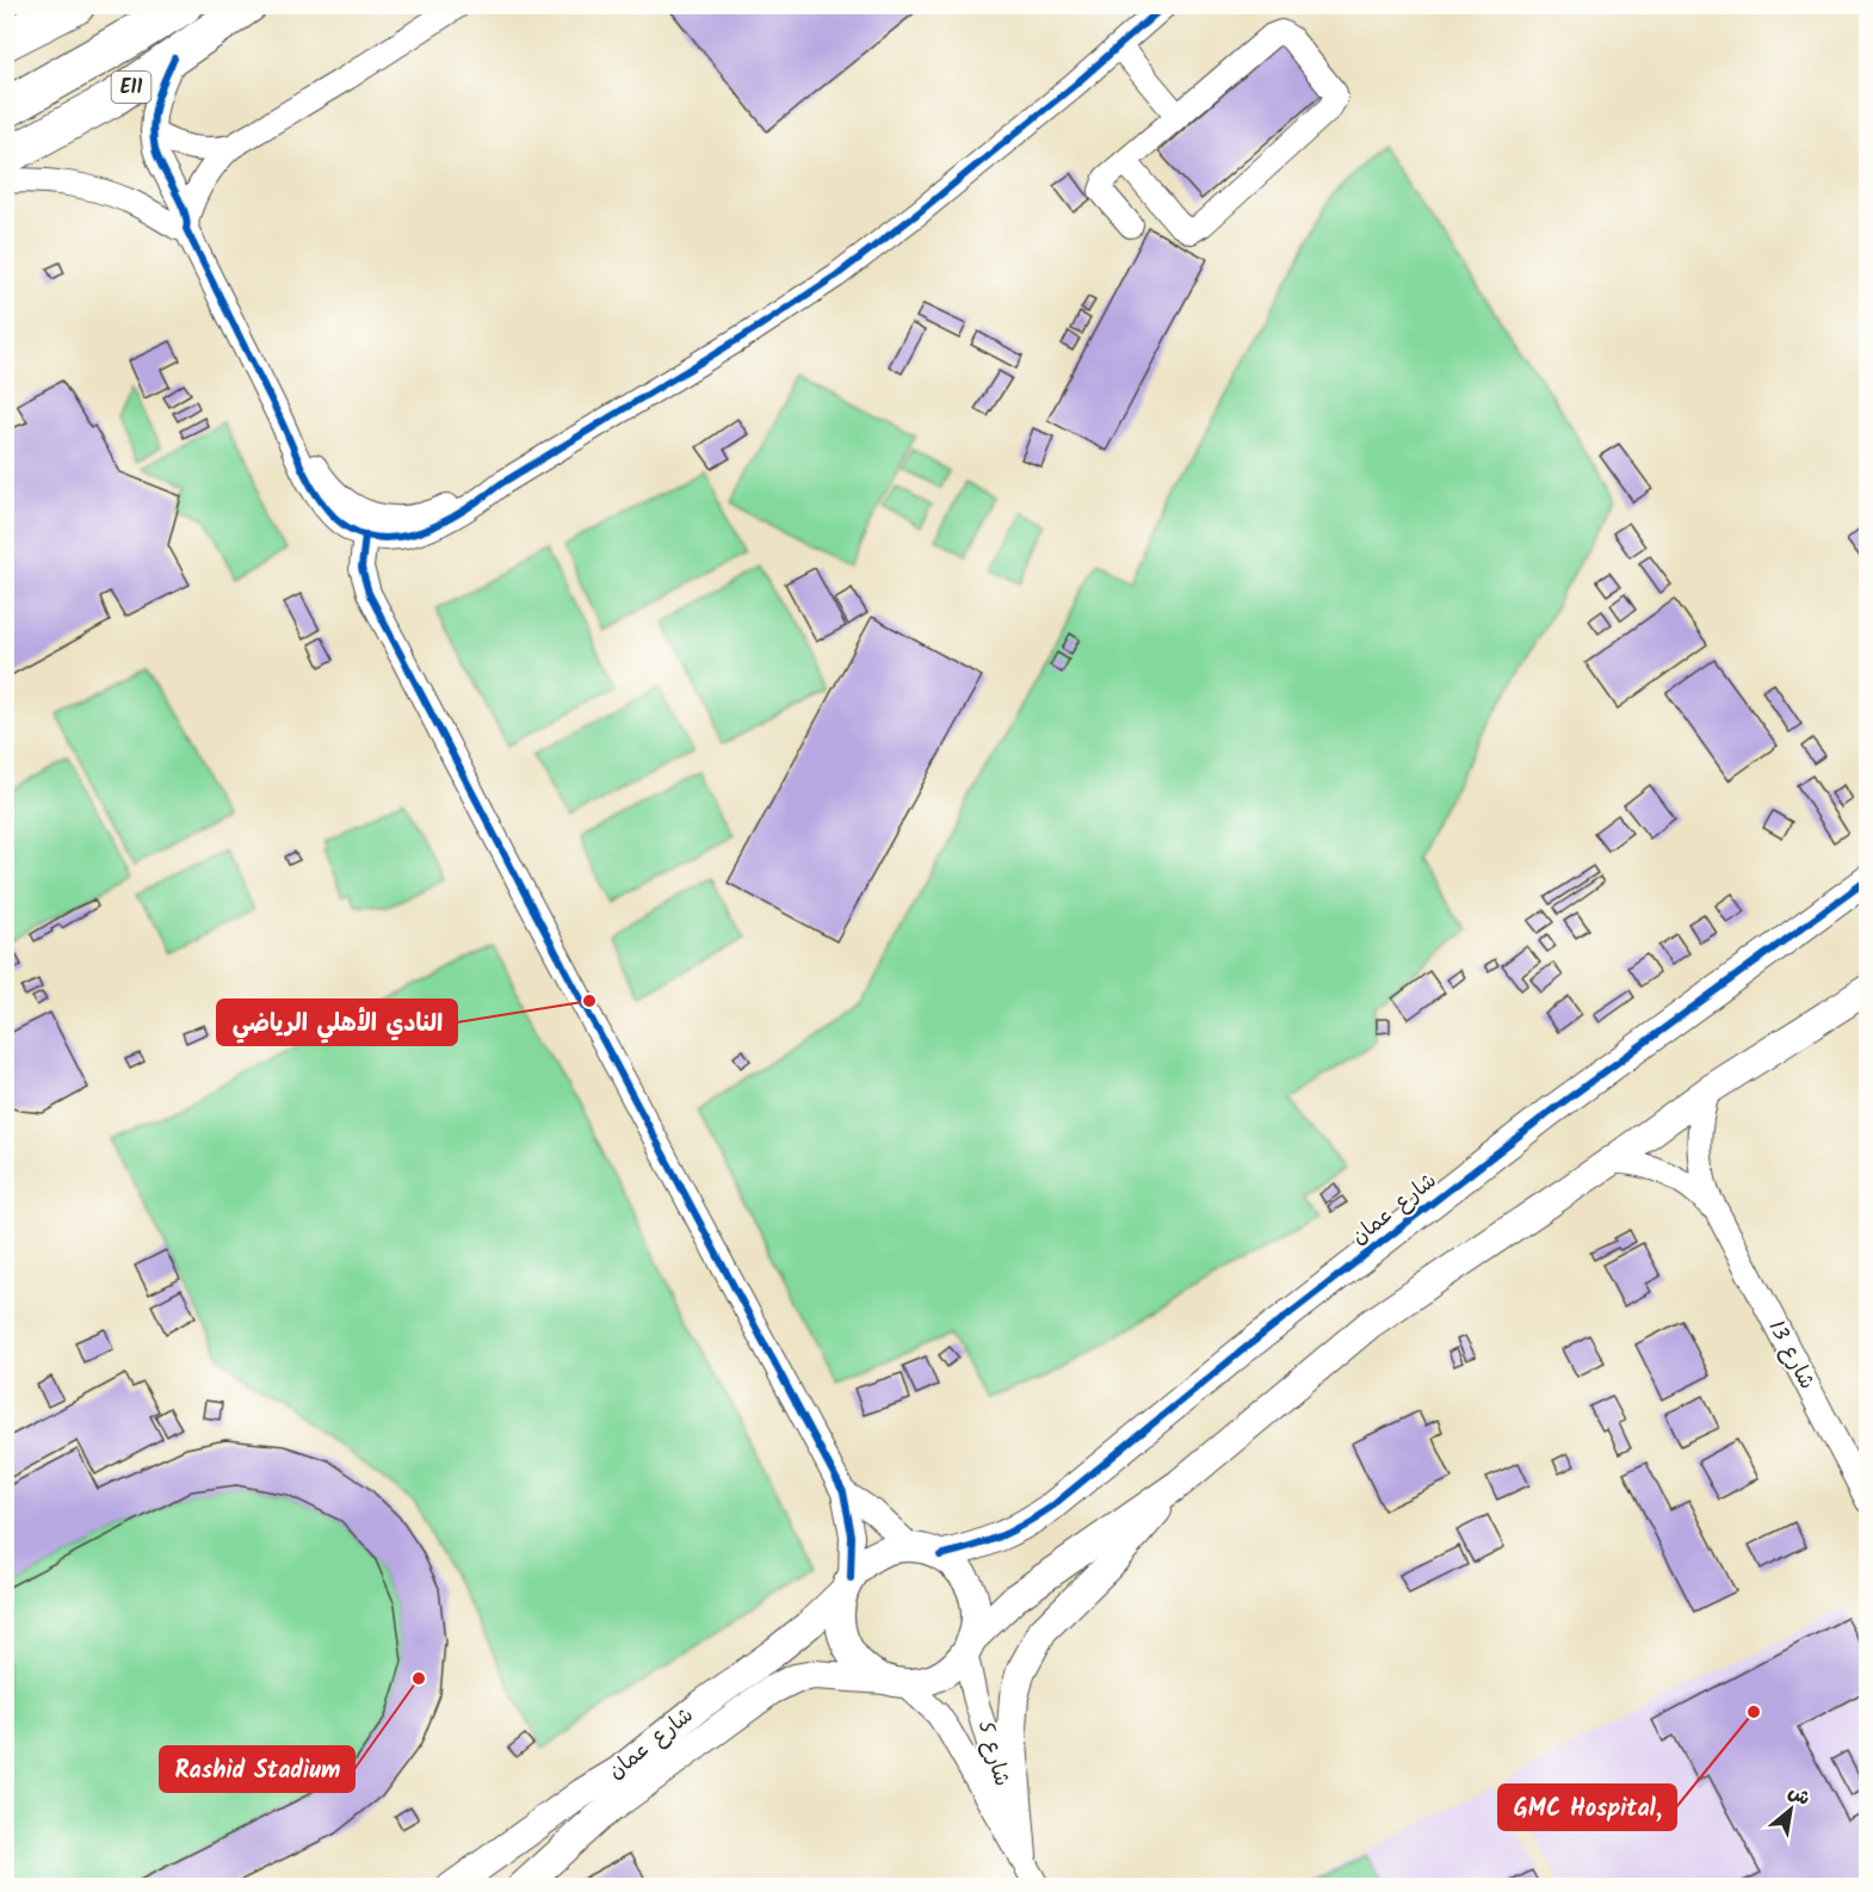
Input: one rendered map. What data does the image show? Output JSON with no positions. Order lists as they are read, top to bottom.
{
  "streets": {
    "main road": ["E11"],
    "street": ["شارع عمان", "شارع 13", "شارع 5"]
  },
  "crossings": [
    ["شارع عمان", "شارع 5"]
  ],
  "places": ["النادي الأهلي الرياضي", "Rashid Stadium", "GMC Hospital,"],
  "north": "top right"
}
